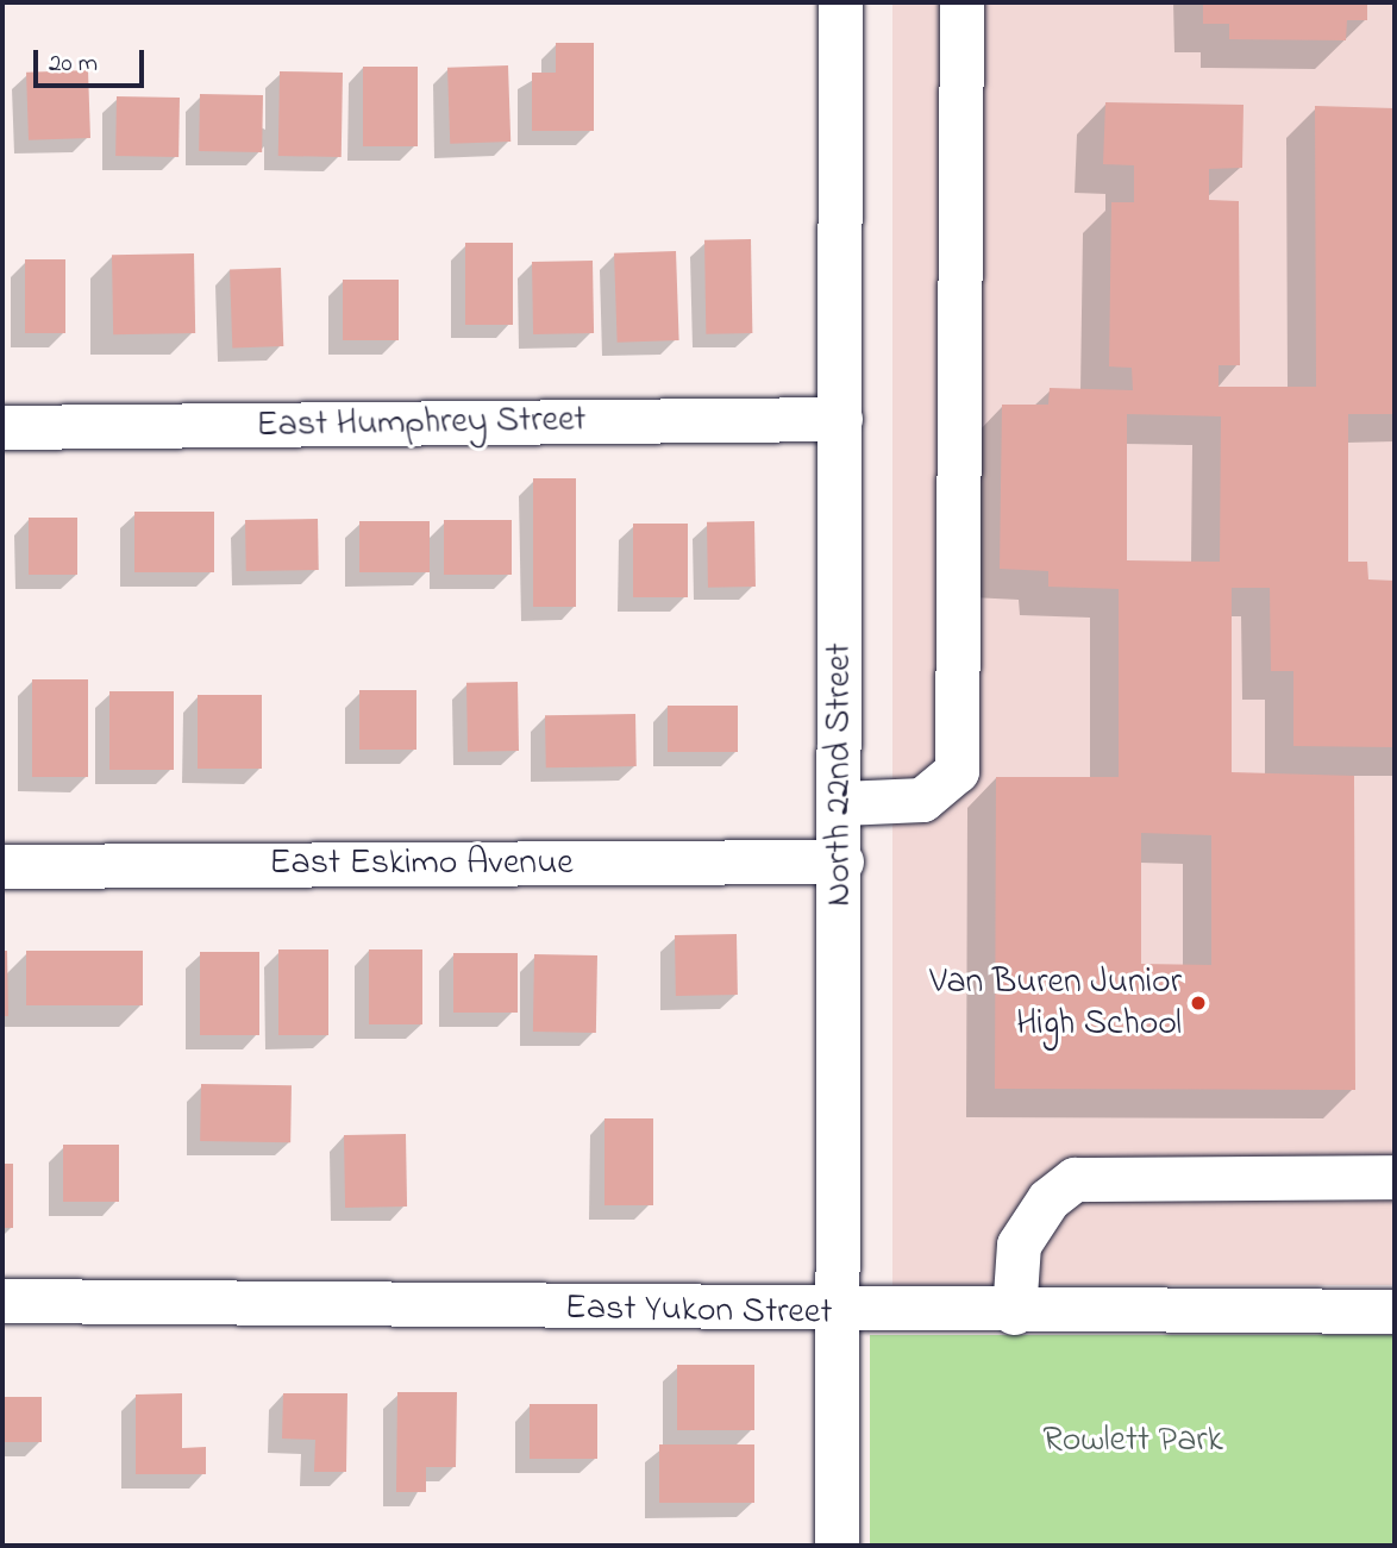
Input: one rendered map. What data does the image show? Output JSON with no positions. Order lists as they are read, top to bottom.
{
  "streets": {
    "street": [
      "East Humphrey Street",
      "North 22nd Street",
      "East Eskimo Avenue",
      "East Yukon Street"
    ]
  },
  "crossings": [
    ["East Humphrey Street", "North 22nd Street"],
    ["North 22nd Street", "East Eskimo Avenue"],
    ["North 22nd Street", "East Yukon Street"]
  ],
  "parks": ["Rowlett Park"],
  "places": ["Van Buren Junior High School"],
  "scale_bar": "20 m"
}
